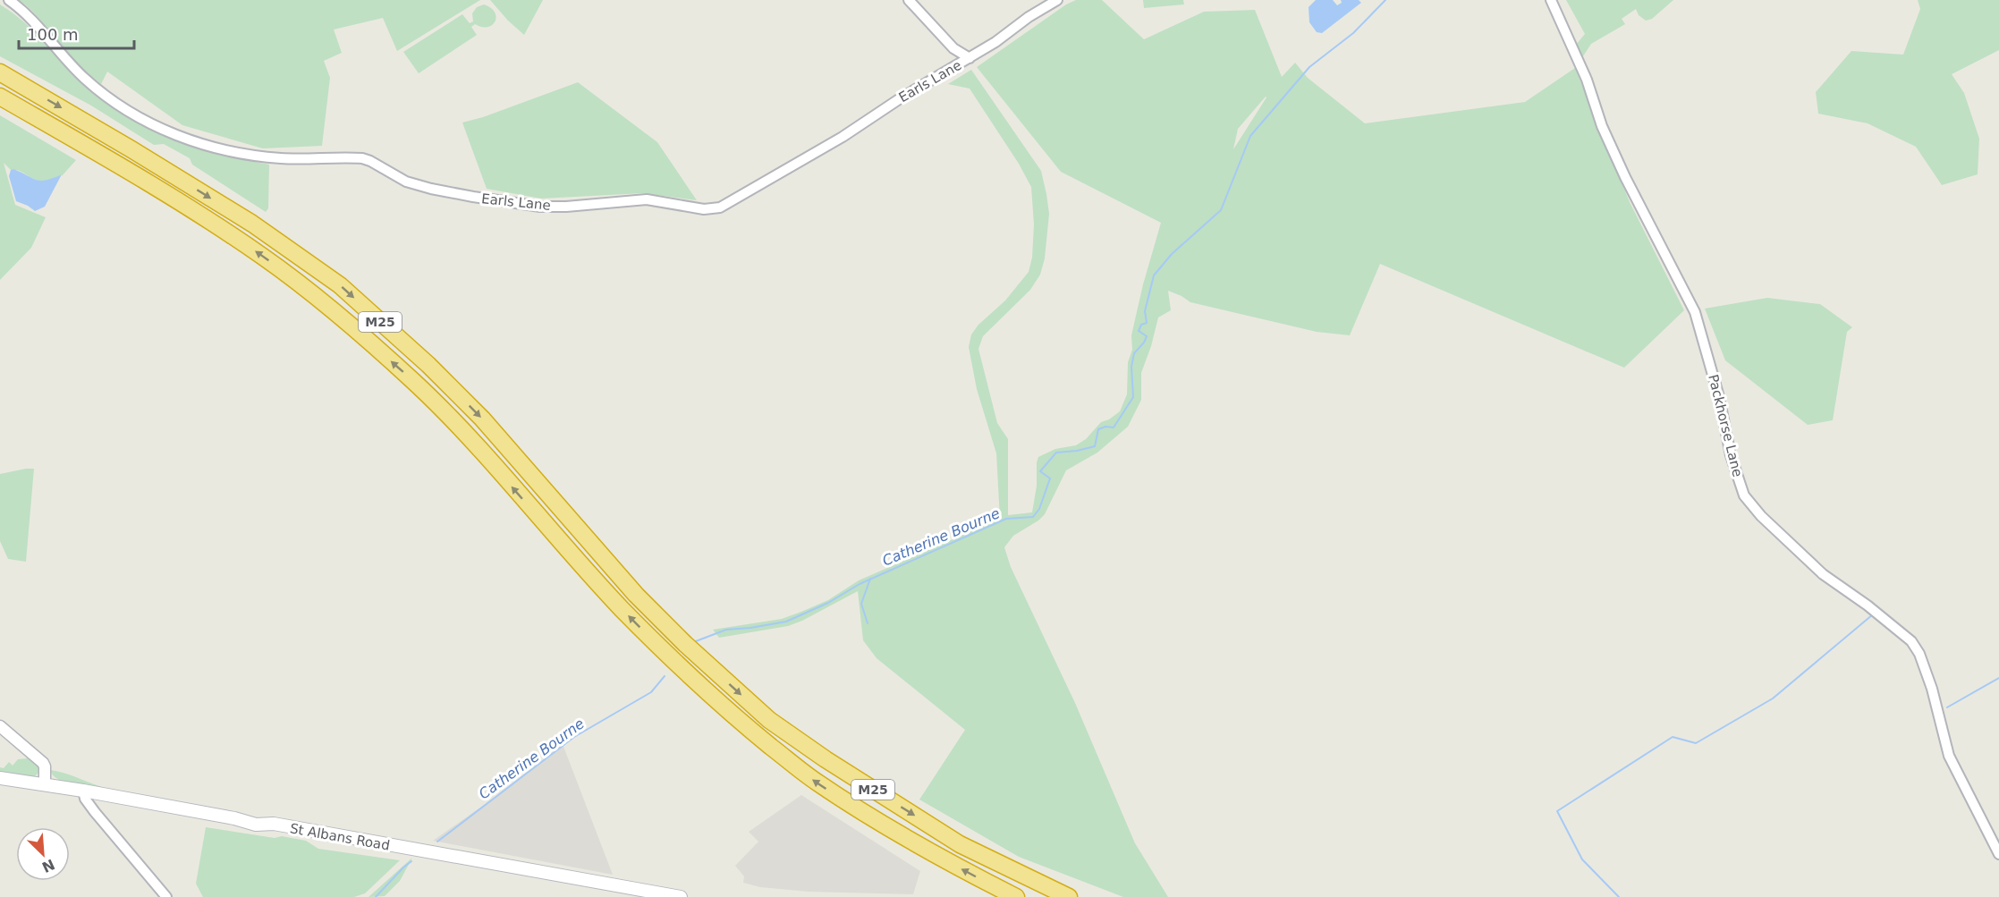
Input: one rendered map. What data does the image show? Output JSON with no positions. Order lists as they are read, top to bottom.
{
  "streets": {
    "highway": ["M25"],
    "main road": ["St Albans Road"],
    "street": ["Earls Lane", "Packhorse Lane"]
  },
  "water": ["Catherine Bourne"],
  "scale_bar": "100 m",
  "north": "bottom right"
}
